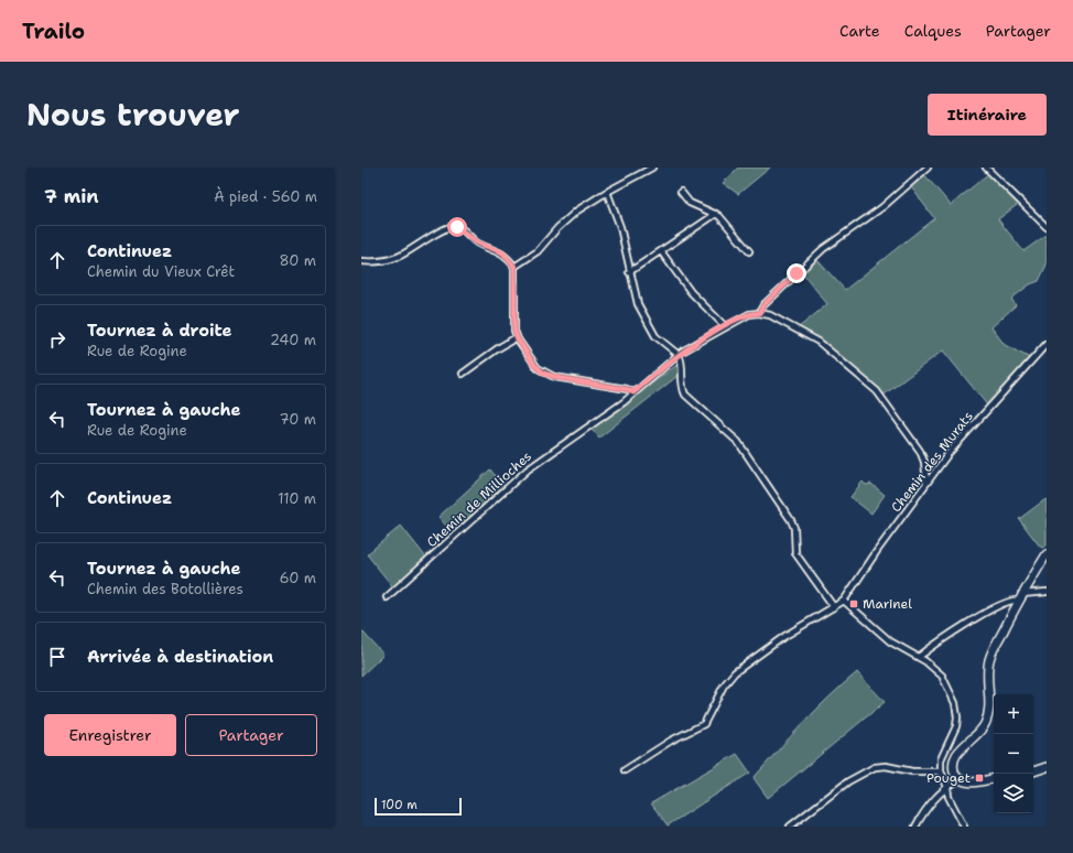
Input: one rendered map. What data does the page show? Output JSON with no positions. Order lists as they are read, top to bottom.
{
  "streets": {
    "street": ["Chemin des Murats", "Chemin de Millioches"]
  },
  "places": {
    "transit": ["Marinel", "Pouget"]
  },
  "scale_bar": "100 m",
  "page": {
    "header": "Trailo",
    "nav": ["Carte", "Calques", "Partager"],
    "title": "Nous trouver",
    "buttons": [
      "Itinéraire",
      ["Enregistrer", "Partager"]
    ],
    "heading": ["7 min", "À pied · 560 m"],
    "list": [
      ["Continuez", "Chemin du Vieux Crêt", "80 m"],
      ["Tournez à droite", "Rue de Rogine", "240 m"],
      ["Tournez à gauche", "Rue de Rogine", "70 m"],
      ["Continuez", "110 m"],
      ["Tournez à gauche", "Chemin des Botollières", "60 m"],
      "Arrivée à destination"
    ],
    "map_buttons": ["+", "−"],
    "scale": "100 m"
  }
}
